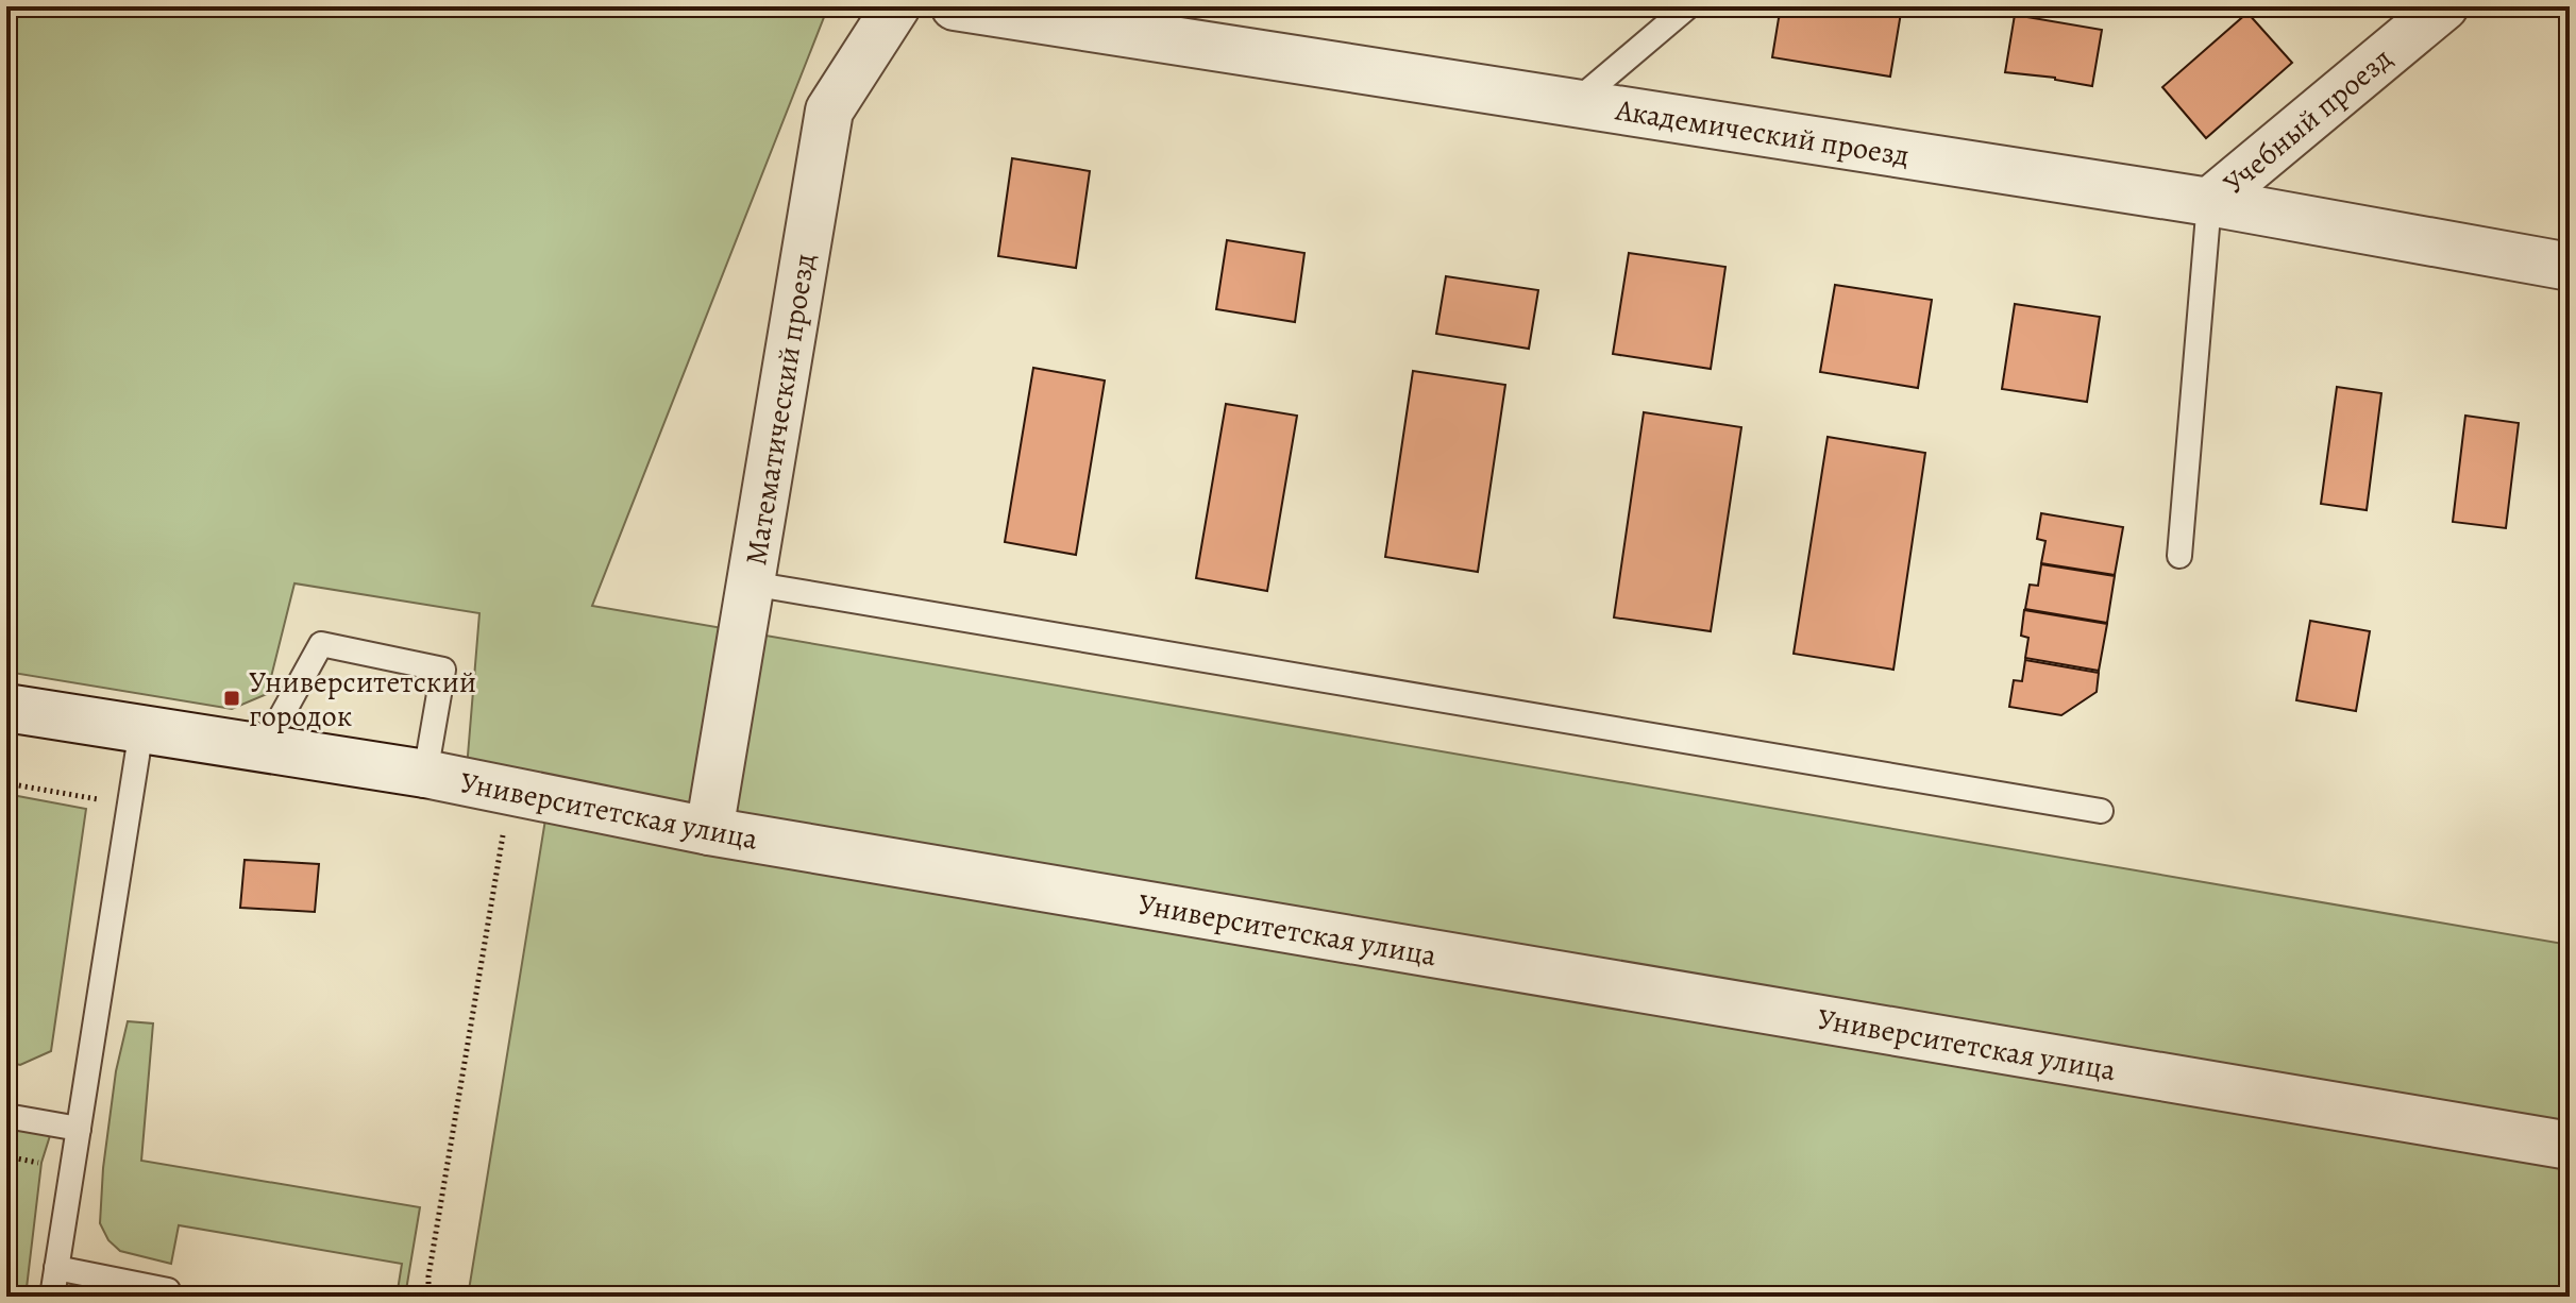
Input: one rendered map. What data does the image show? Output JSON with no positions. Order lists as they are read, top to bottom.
{
  "streets": {
    "street": [
      "Учебный проезд",
      "Академический проезд",
      "Математический проезд",
      "Университетская улица"
    ]
  },
  "crossings": [
    ["Учебный проезд", "Академический проезд"],
    ["Математический проезд", "Университетская улица"]
  ],
  "places": {
    "transit": ["Университетский городок"]
  }
}
